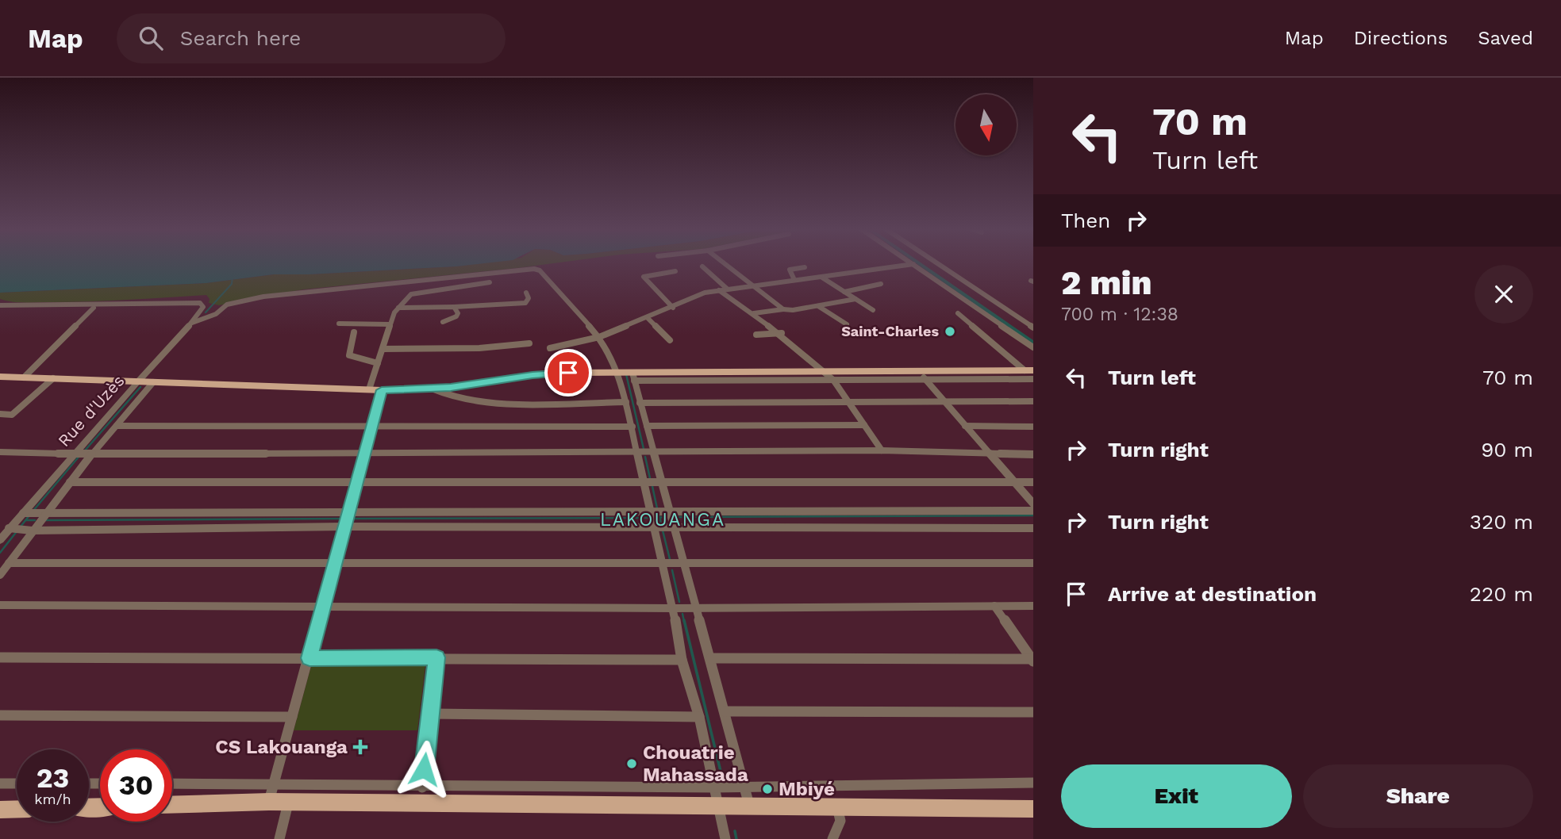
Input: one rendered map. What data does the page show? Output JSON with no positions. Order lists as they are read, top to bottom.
{
  "streets": {
    "street": ["Rue d'Uzès"]
  },
  "districts": ["LAKOUANGA"],
  "places": {
    "other": ["Saint-Charles", "Chouatrie Mahassada", "Mbiyé"],
    "health": ["CS Lakouanga"]
  },
  "north": "bottom",
  "page": {
    "header": "Map",
    "search": "Search here",
    "nav": ["Map", "Directions", "Saved"],
    "turn": ["70 m", "Turn left"],
    "then": "Then",
    "heading": ["2 min", "700 m · 12:38"],
    "list": [
      {
        "name": "Turn left",
        "value": "70 m"
      },
      {
        "name": "Turn right",
        "value": "90 m"
      },
      {
        "name": "Turn right",
        "value": "320 m"
      },
      {
        "name": "Arrive at destination",
        "value": "220 m"
      }
    ],
    "speed": "23 km/h",
    "limit": "30",
    "buttons": ["Exit", "Share"]
  }
}
